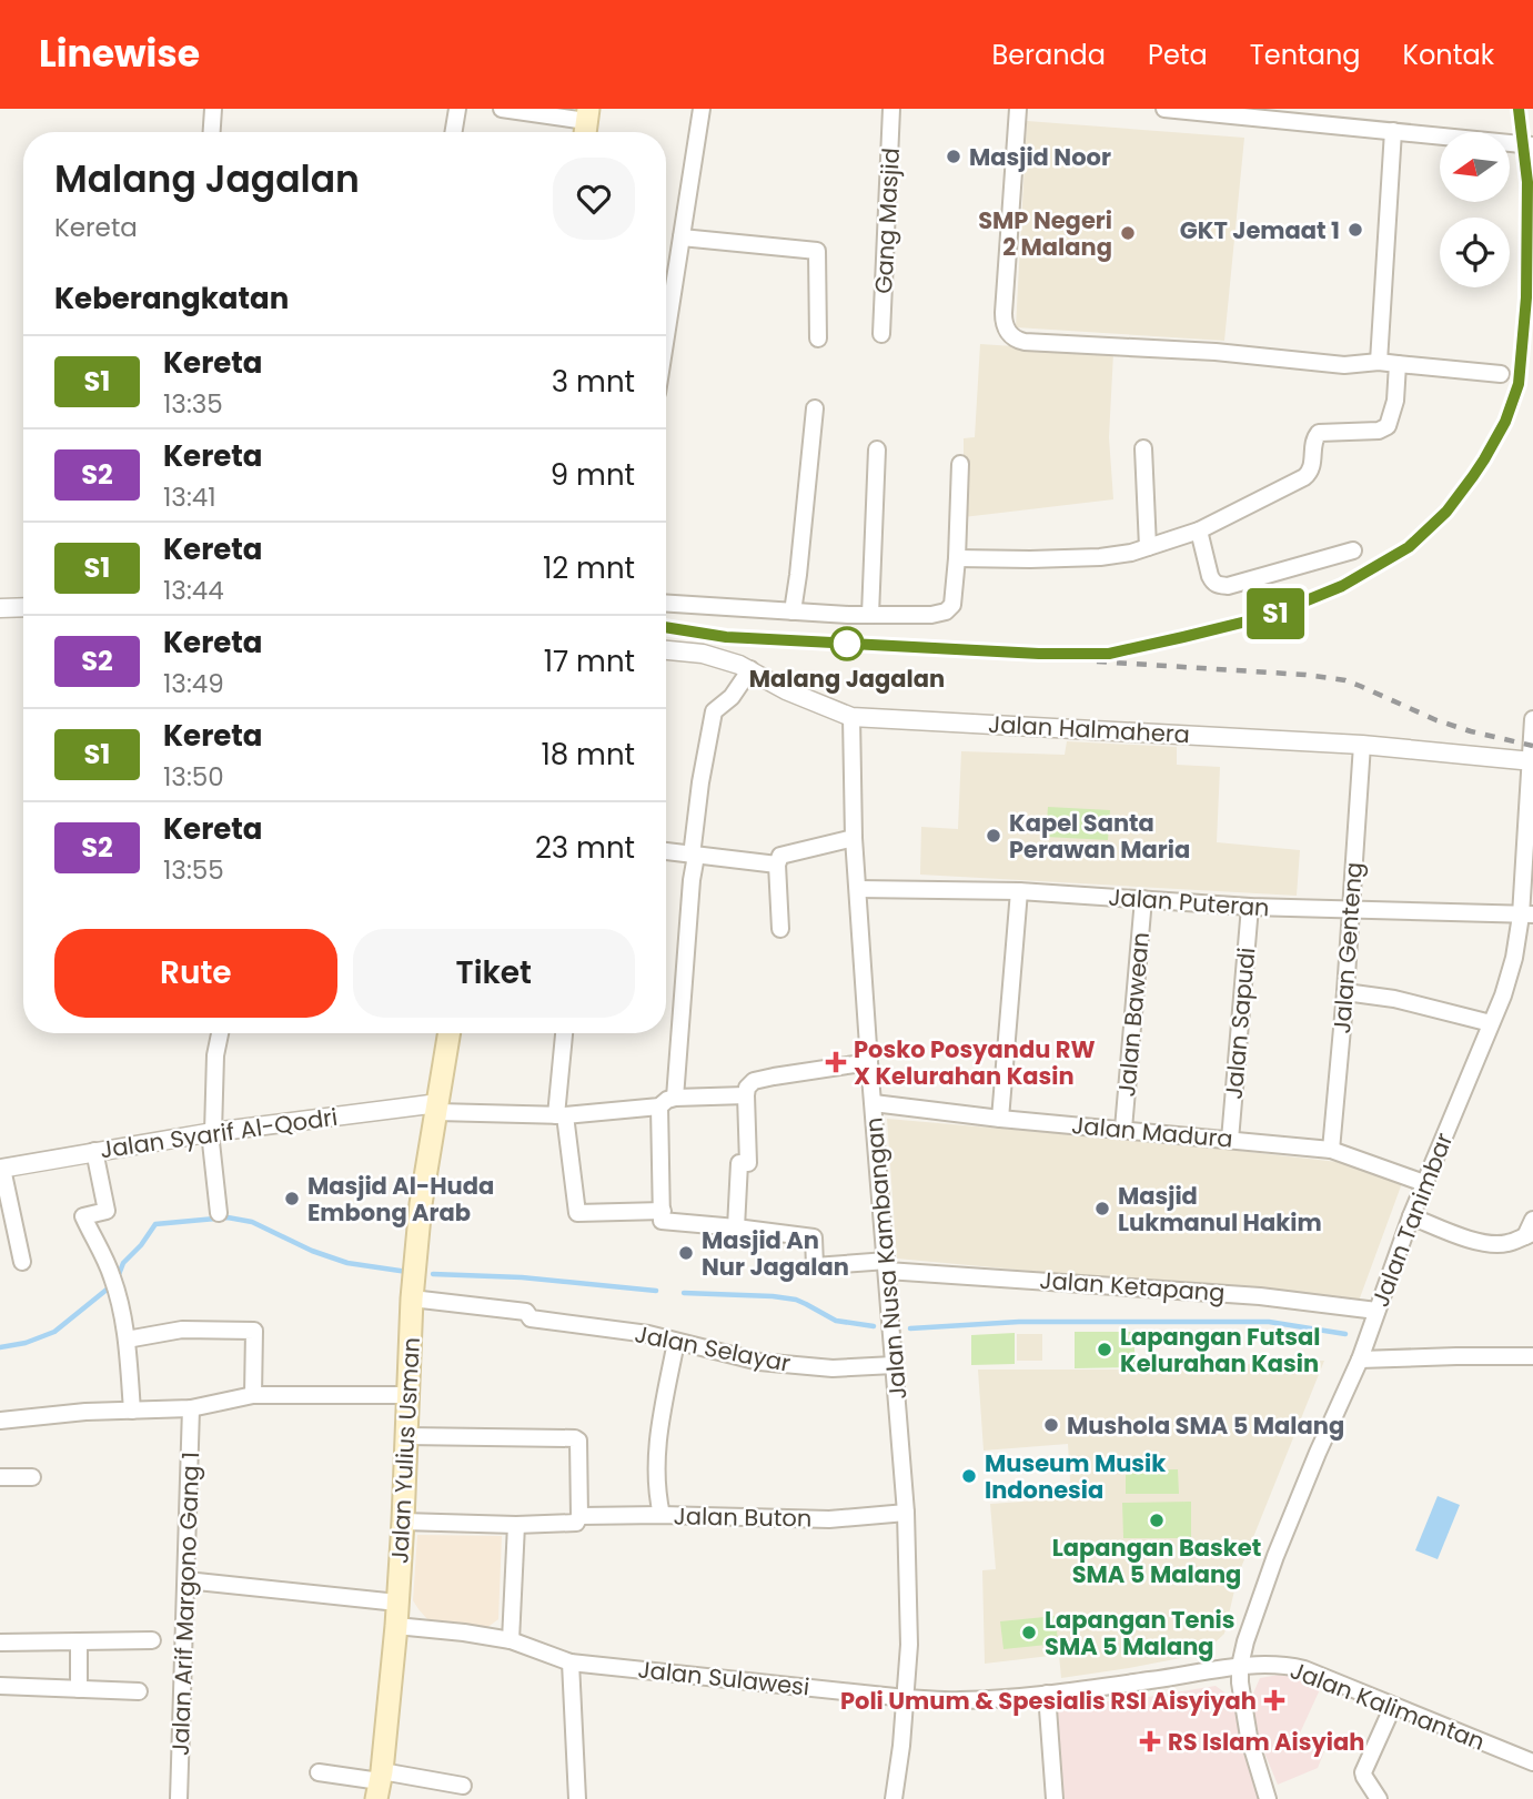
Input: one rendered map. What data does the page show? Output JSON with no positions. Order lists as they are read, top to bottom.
{
  "streets": {
    "main road": ["Jalan Yulius Usman"],
    "street": [
      "Gang Masjid",
      "Jalan Halmahera",
      "Jalan Puteran",
      "Jalan Genteng",
      "Jalan Bawean",
      "Jalan Sapudi",
      "Jalan Madura",
      "Jalan Syarif Al-Qodri",
      "Jalan Tanimbar",
      "Jalan Nusa Kambangan",
      "Jalan Ketapang",
      "Jalan Selayar",
      "Jalan Buton",
      "Jalan Arif Margono Gang 1",
      "Jalan Sulawesi",
      "Jalan Kalimantan"
    ]
  },
  "crossings": [
    ["Jalan Halmahera", "Jalan Genteng"],
    ["Jalan Halmahera", "Jalan Tanimbar"],
    ["Jalan Halmahera", "Jalan Nusa Kambangan"],
    ["Jalan Puteran", "Jalan Genteng"],
    ["Jalan Puteran", "Jalan Bawean"],
    ["Jalan Puteran", "Jalan Sapudi"],
    ["Jalan Puteran", "Jalan Tanimbar"],
    ["Jalan Puteran", "Jalan Nusa Kambangan"],
    ["Jalan Genteng", "Jalan Madura"],
    ["Jalan Bawean", "Jalan Madura"],
    ["Jalan Sapudi", "Jalan Madura"],
    ["Jalan Madura", "Jalan Tanimbar"],
    ["Jalan Madura", "Jalan Nusa Kambangan"],
    ["Jalan Syarif Al-Qodri", "Jalan Yulius Usman"],
    ["Jalan Tanimbar", "Jalan Ketapang"],
    ["Jalan Tanimbar", "Jalan Sulawesi"],
    ["Jalan Tanimbar", "Jalan Kalimantan"],
    ["Jalan Nusa Kambangan", "Jalan Ketapang"],
    ["Jalan Nusa Kambangan", "Jalan Selayar"],
    ["Jalan Nusa Kambangan", "Jalan Buton"],
    ["Jalan Nusa Kambangan", "Jalan Sulawesi"],
    ["Jalan Selayar", "Jalan Yulius Usman"],
    ["Jalan Yulius Usman", "Jalan Sulawesi"],
    ["Jalan Sulawesi", "Jalan Kalimantan"]
  ],
  "places": {
    "other": [
      "Masjid Noor",
      "GKT Jemaat 1",
      "SMP Negeri 2 Malang",
      "Malang Jagalan",
      "Kapel Santa Perawan Maria",
      "Masjid Al-Huda Embong Arab",
      "Masjid Lukmanul Hakim",
      "Masjid An Nur Jagalan",
      "Lapangan Futsal Kelurahan Kasin",
      "Mushola SMA 5 Malang",
      "Museum Musik Indonesia",
      "Lapangan Basket SMA 5 Malang",
      "Lapangan Tenis SMA 5 Malang"
    ],
    "health": ["Posko Posyandu RW X Kelurahan Kasin", "Poli Umum & Spesialis RSI Aisyiyah", "RS Islam Aisyiah"]
  },
  "north": "left",
  "page": {
    "header": "Linewise",
    "nav": [
      "Beranda",
      "Peta",
      "Tentang",
      "Kontak"
    ],
    "on_map": "S1",
    "heading": [
      ["Malang Jagalan", "Kereta"],
      "Keberangkatan"
    ],
    "list": [
      {
        "mark": "S1",
        "name": "Kereta",
        "note": "13:35",
        "value": "3 mnt"
      },
      {
        "mark": "S2",
        "name": "Kereta",
        "note": "13:41",
        "value": "9 mnt"
      },
      {
        "mark": "S1",
        "name": "Kereta",
        "note": "13:44",
        "value": "12 mnt"
      },
      {
        "mark": "S2",
        "name": "Kereta",
        "note": "13:49",
        "value": "17 mnt"
      },
      {
        "mark": "S1",
        "name": "Kereta",
        "note": "13:50",
        "value": "18 mnt"
      },
      {
        "mark": "S2",
        "name": "Kereta",
        "note": "13:55",
        "value": "23 mnt"
      }
    ],
    "buttons": ["Rute", "Tiket"]
  }
}
